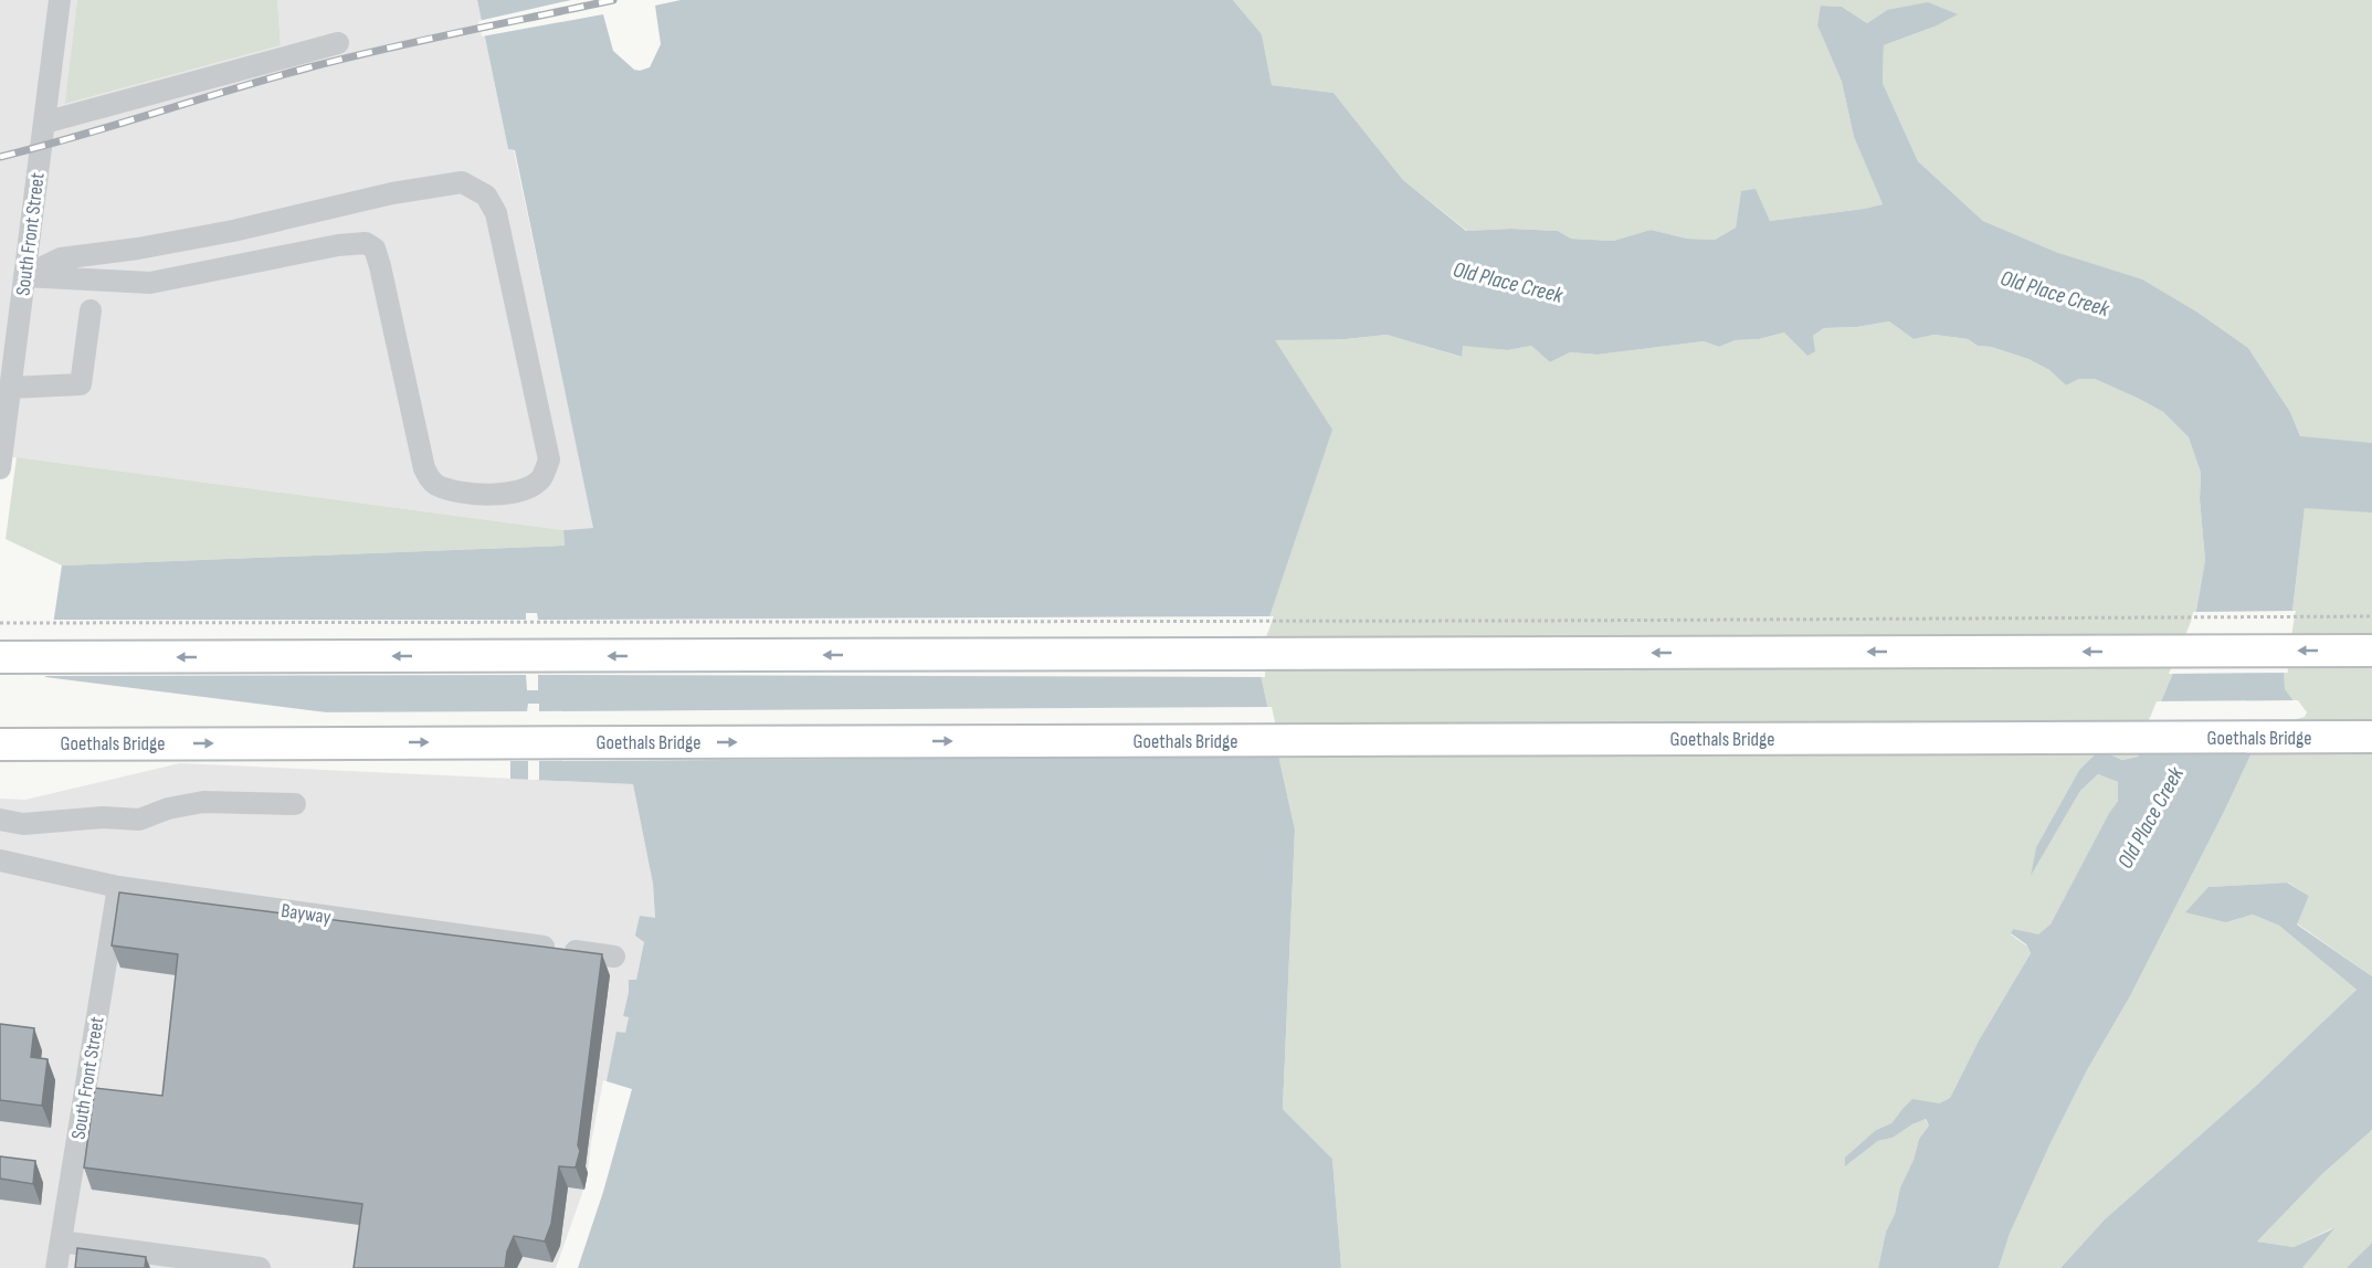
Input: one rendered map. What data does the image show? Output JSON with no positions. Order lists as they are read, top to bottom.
{
  "streets": {
    "highway": ["Goethals Bridge"],
    "street": ["South Front Street", "Bayway"]
  },
  "crossings": [
    ["South Front Street", "Bayway"]
  ],
  "water": ["Old Place Creek"]
}
